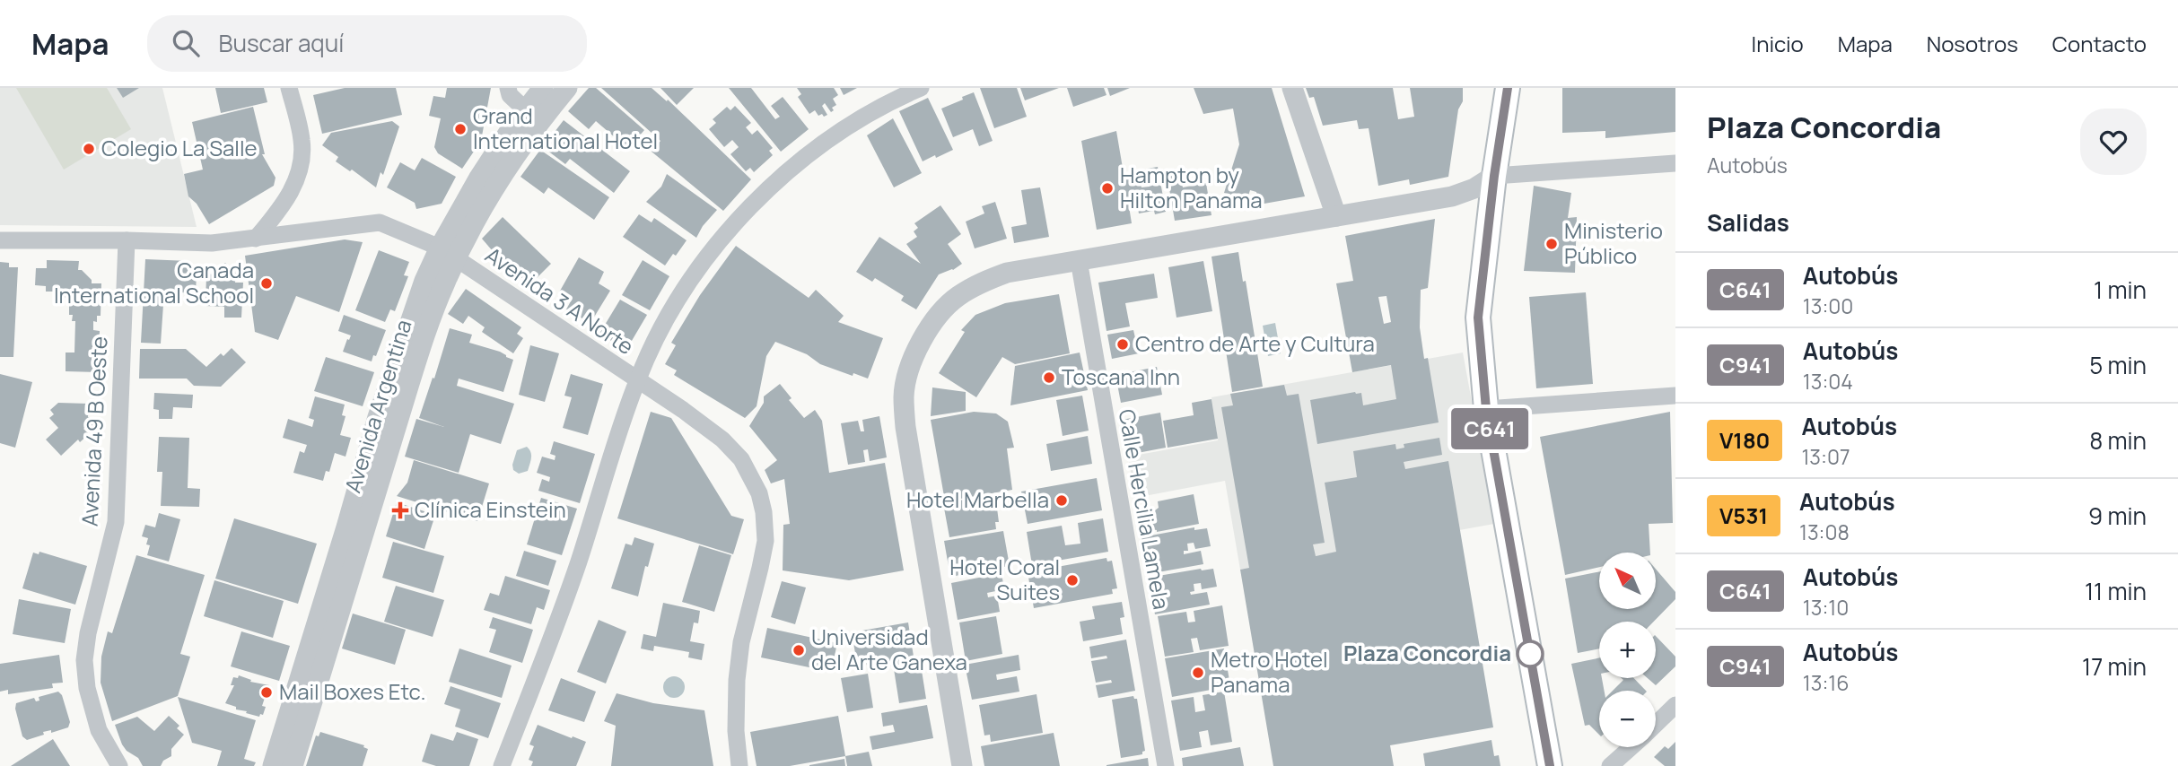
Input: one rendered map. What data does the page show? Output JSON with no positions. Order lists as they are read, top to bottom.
{
  "streets": {
    "street": [
      "Avenida 3 A Norte",
      "Avenida Argentina",
      "Avenida 49 B Oeste",
      "Calle Hercilia Lamela"
    ]
  },
  "crossings": [
    ["Avenida 3 A Norte", "Avenida Argentina"]
  ],
  "places": {
    "other": [
      "Grand International Hotel",
      "Colegio La Salle",
      "Hampton by Hilton Panama",
      "Ministerio Público",
      "Canada International School",
      "Centro de Arte y Cultura",
      "Toscana Inn",
      "Hotel Marbella",
      "Hotel Coral Suites",
      "Universidad del Arte Ganexa",
      "Plaza Concordia",
      "Metro Hotel Panama",
      "Mail Boxes Etc."
    ],
    "health": ["Clínica Einstein"]
  },
  "lines": ["bus line C641"],
  "north": "top left",
  "page": {
    "header": "Mapa",
    "search": "Buscar aquí",
    "nav": [
      "Inicio",
      "Mapa",
      "Nosotros",
      "Contacto"
    ],
    "on_map": "C641",
    "heading": [
      ["Plaza Concordia", "Autobús"],
      "Salidas"
    ],
    "list": [
      {
        "mark": "C641",
        "name": "Autobús",
        "note": "13:00",
        "value": "1 min"
      },
      {
        "mark": "C941",
        "name": "Autobús",
        "note": "13:04",
        "value": "5 min"
      },
      {
        "mark": "V180",
        "name": "Autobús",
        "note": "13:07",
        "value": "8 min"
      },
      {
        "mark": "V531",
        "name": "Autobús",
        "note": "13:08",
        "value": "9 min"
      },
      {
        "mark": "C641",
        "name": "Autobús",
        "note": "13:10",
        "value": "11 min"
      },
      {
        "mark": "C941",
        "name": "Autobús",
        "note": "13:16",
        "value": "17 min"
      }
    ],
    "map_buttons": ["+", "−"]
  }
}
